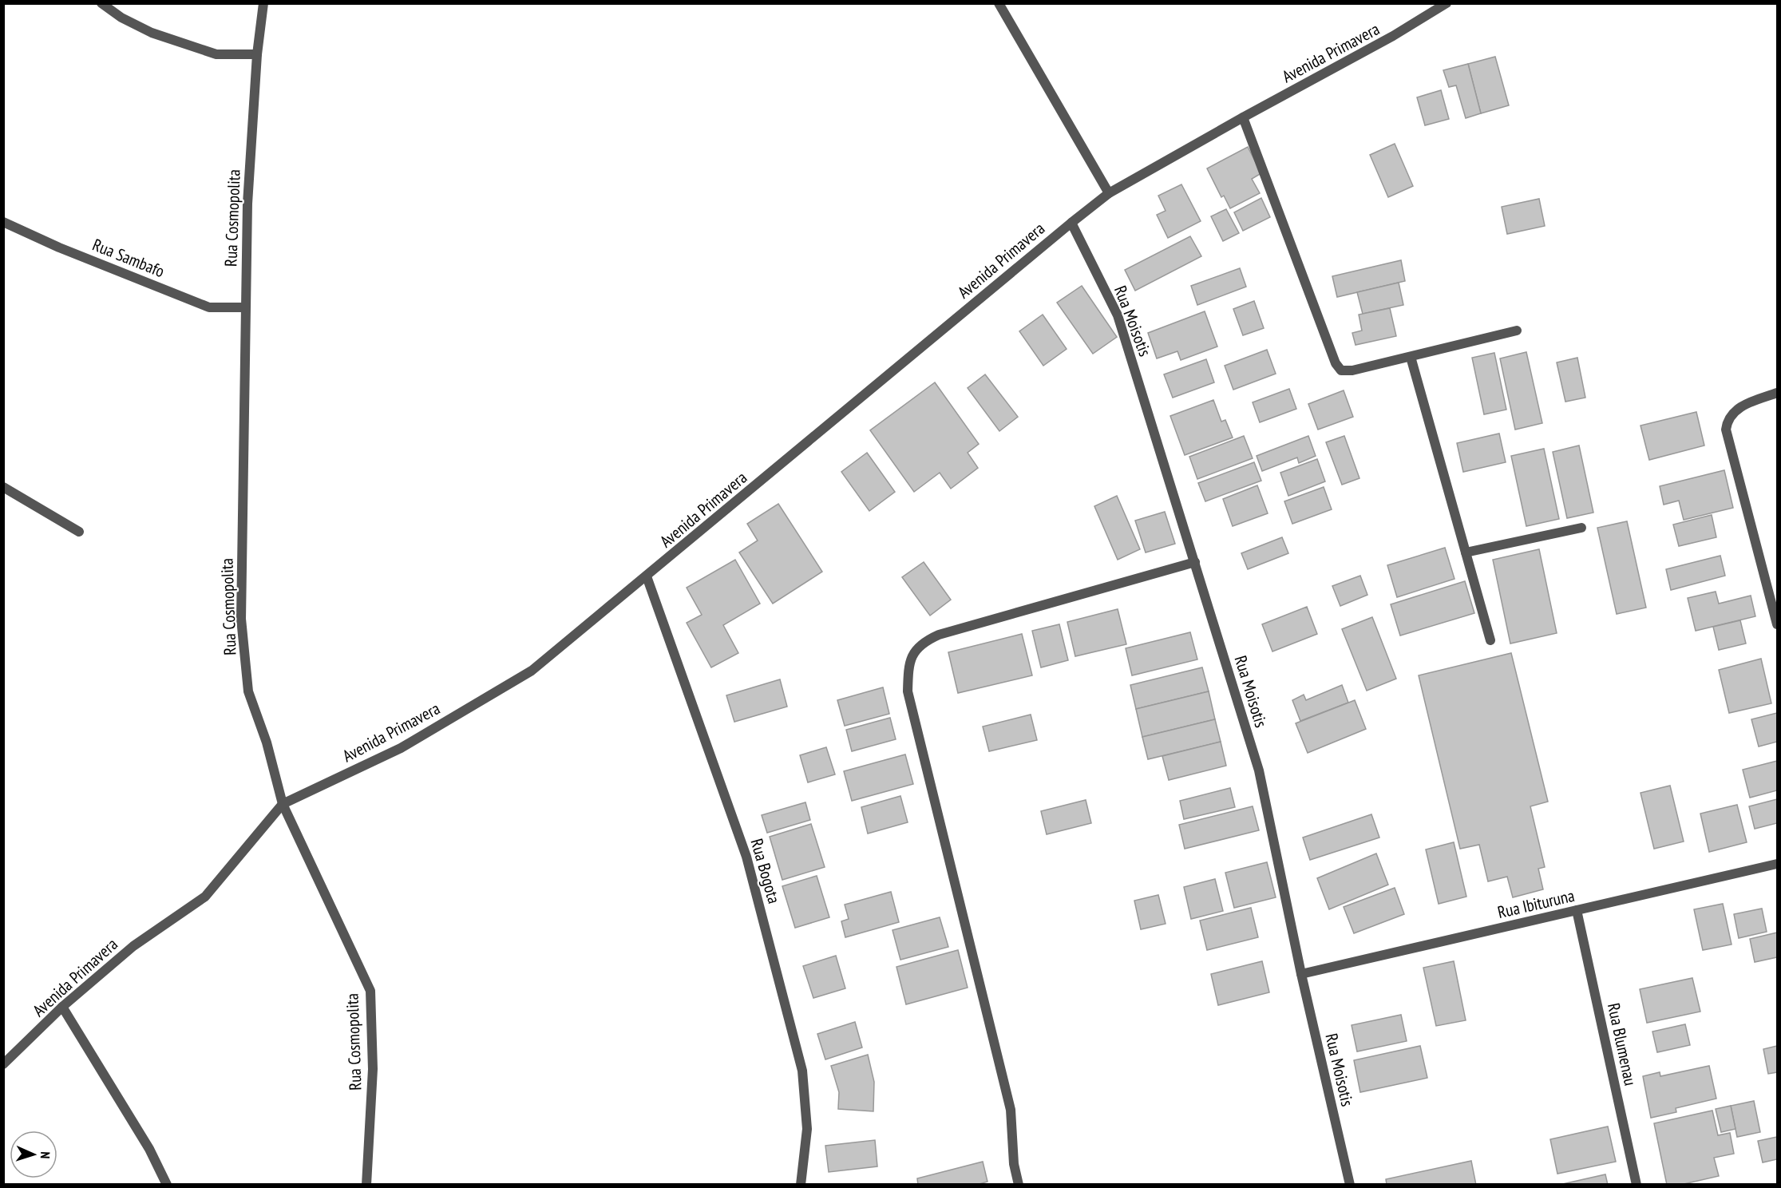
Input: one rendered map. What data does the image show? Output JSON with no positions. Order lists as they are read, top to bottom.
{
  "streets": {
    "street": [
      "Avenida Primavera",
      "Rua Cosmopolita",
      "Rua Sambafo",
      "Rua Moisotis",
      "Rua Bogota",
      "Rua Ibituruna",
      "Rua Blumenau"
    ]
  },
  "crossings": [
    ["Avenida Primavera", "Rua Cosmopolita"],
    ["Avenida Primavera", "Rua Moisotis"],
    ["Avenida Primavera", "Rua Bogota"],
    ["Rua Cosmopolita", "Rua Sambafo"],
    ["Rua Moisotis", "Rua Ibituruna"],
    ["Rua Ibituruna", "Rua Blumenau"]
  ],
  "north": "right"
}
